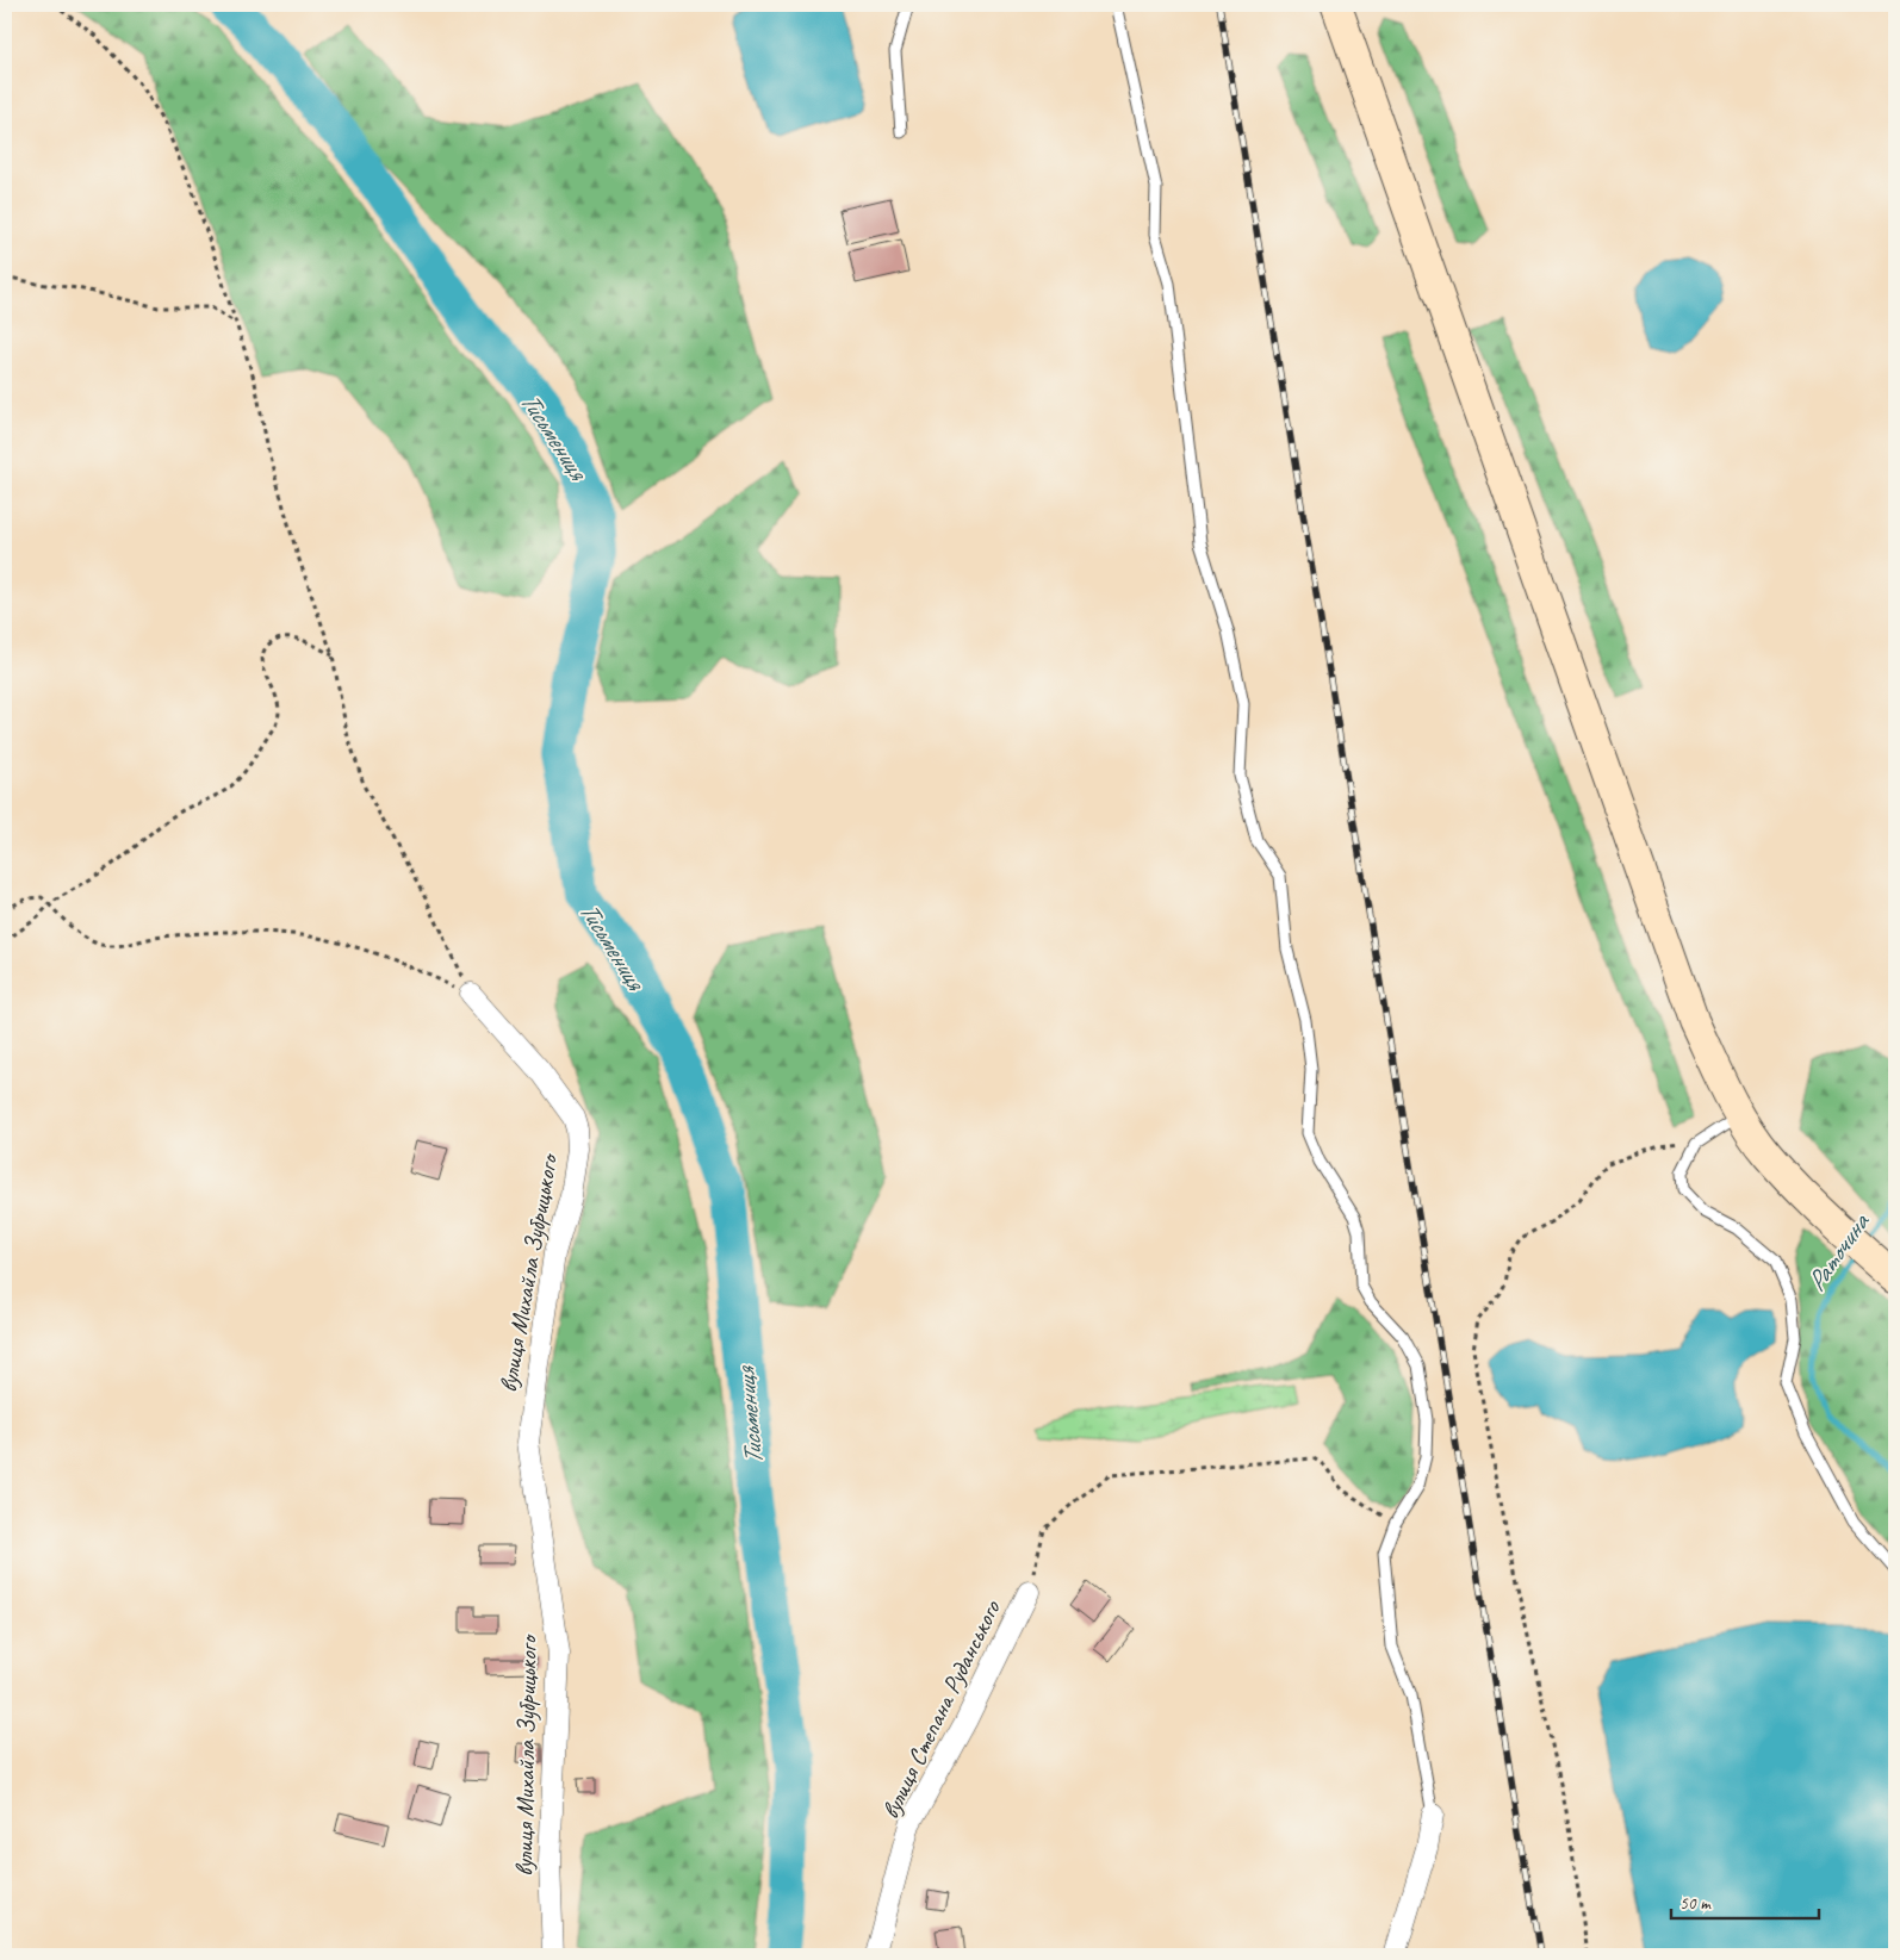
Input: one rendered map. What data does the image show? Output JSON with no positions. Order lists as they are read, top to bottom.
{
  "streets": {
    "street": ["вулиця Михайла Зубрицького", "вулиця Степана Руданського"]
  },
  "water": ["Тисьмениця", "Раточина"],
  "scale_bar": "50 m"
}
